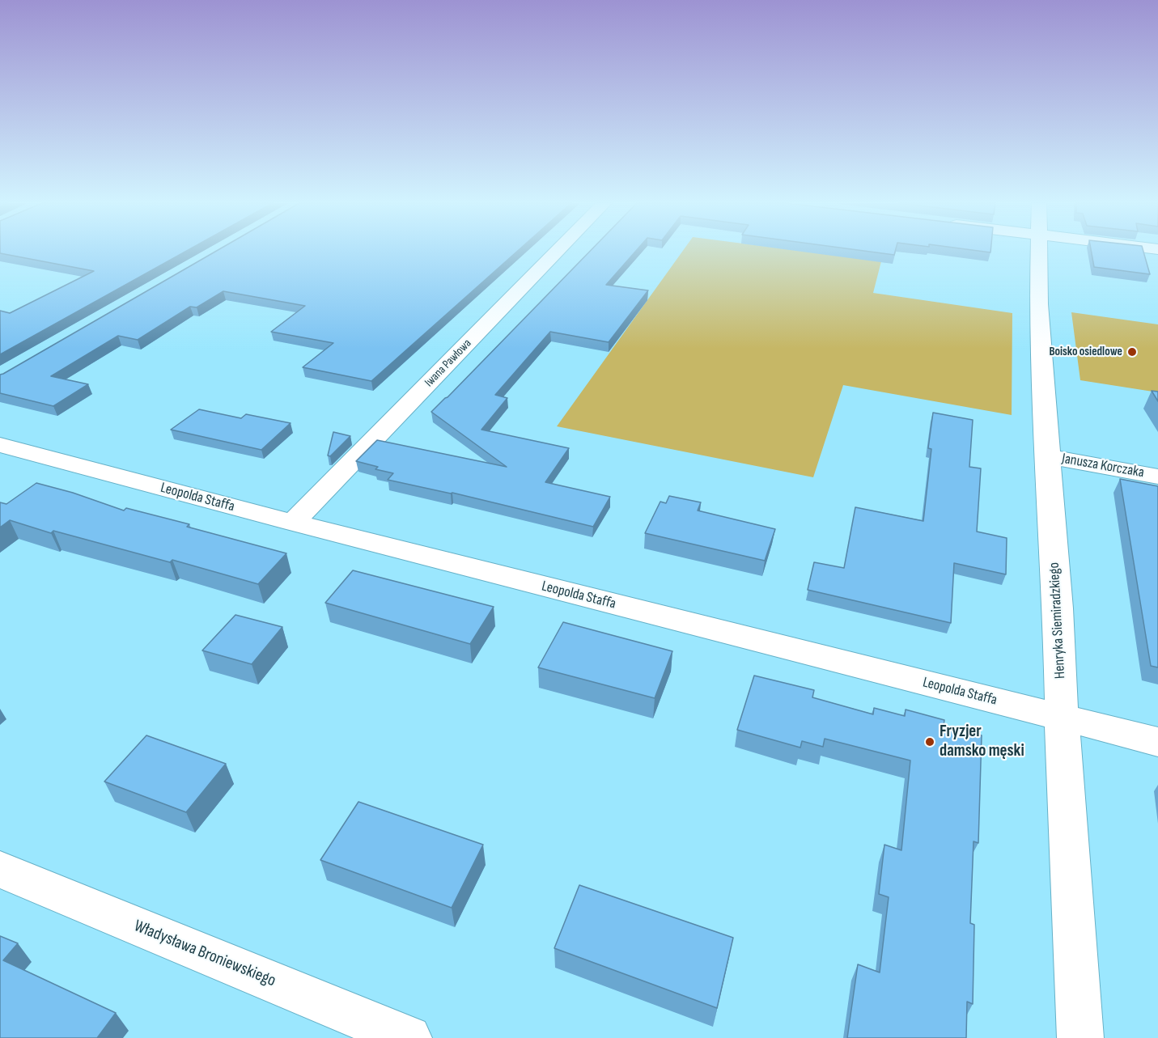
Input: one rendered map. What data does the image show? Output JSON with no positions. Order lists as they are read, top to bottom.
{
  "streets": {
    "street": [
      "Iwana Pawłowa",
      "Janusza Korczaka",
      "Leopolda Staffa",
      "Henryka Siemiradzkiego",
      "Władysława Broniewskiego"
    ]
  },
  "crossings": [
    ["Iwana Pawłowa", "Leopolda Staffa"],
    ["Janusza Korczaka", "Henryka Siemiradzkiego"],
    ["Leopolda Staffa", "Henryka Siemiradzkiego"]
  ],
  "places": ["Boisko osiedlowe", "Fryzjer damsko męski"]
}
